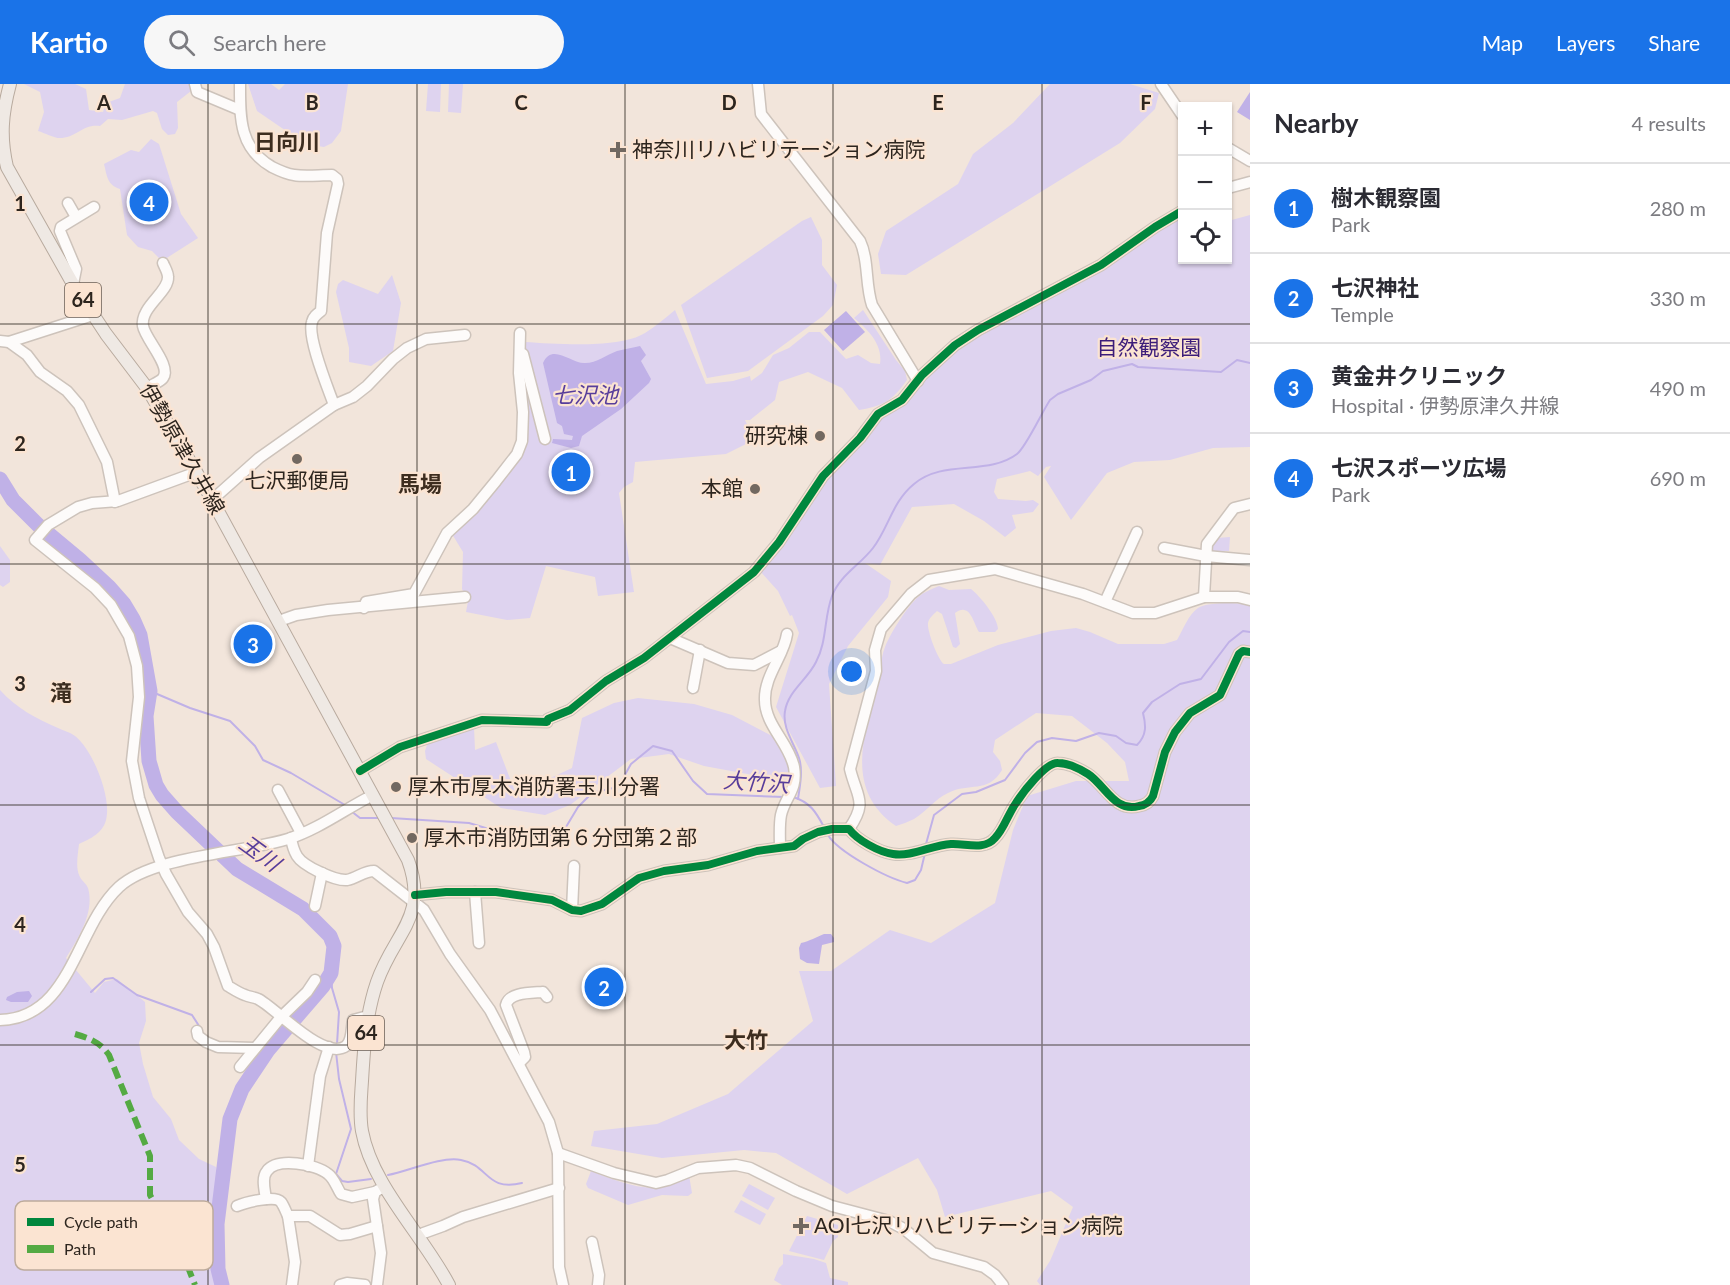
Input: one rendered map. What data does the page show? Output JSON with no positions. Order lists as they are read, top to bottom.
{
  "streets": {
    "main road": ["64", "伊勢原津久井線"]
  },
  "crossings": [
    ["64", "伊勢原津久井線"]
  ],
  "districts": [
    "日向川",
    "馬場",
    "滝",
    "大竹"
  ],
  "water": ["七沢池", "大竹沢", "玉川"],
  "parks": ["自然観察園"],
  "places": {
    "health": ["神奈川リハビリテーション病院", "AOI七沢リハビリテーション病院"],
    "other": [
      "研究棟",
      "七沢郵便局",
      "本館",
      "厚木市厚木消防署玉川分署",
      "厚木市消防団第６分団第２部"
    ]
  },
  "legend": ["Cycle path", "Path"],
  "page": {
    "header": "Kartio",
    "search": "Search here",
    "nav": ["Map", "Layers", "Share"],
    "heading": ["Nearby", "4 results"],
    "map_buttons": ["+", "−"],
    "list": [
      {
        "mark": "1",
        "name": "樹木観察園",
        "note": "Park",
        "value": "280 m"
      },
      {
        "mark": "2",
        "name": "七沢神社",
        "note": "Temple",
        "value": "330 m"
      },
      {
        "mark": "3",
        "name": "黄金井クリニック",
        "note": "Hospital · 伊勢原津久井線",
        "value": "490 m"
      },
      {
        "mark": "4",
        "name": "七沢スポーツ広場",
        "note": "Park",
        "value": "690 m"
      }
    ],
    "pins": [
      "4",
      "1",
      "3",
      "2"
    ]
  },
  "grid": {
    "columns": [
      "A",
      "B",
      "C",
      "D",
      "E",
      "F"
    ],
    "rows": [
      "1",
      "2",
      "3",
      "4",
      "5"
    ]
  }
}
